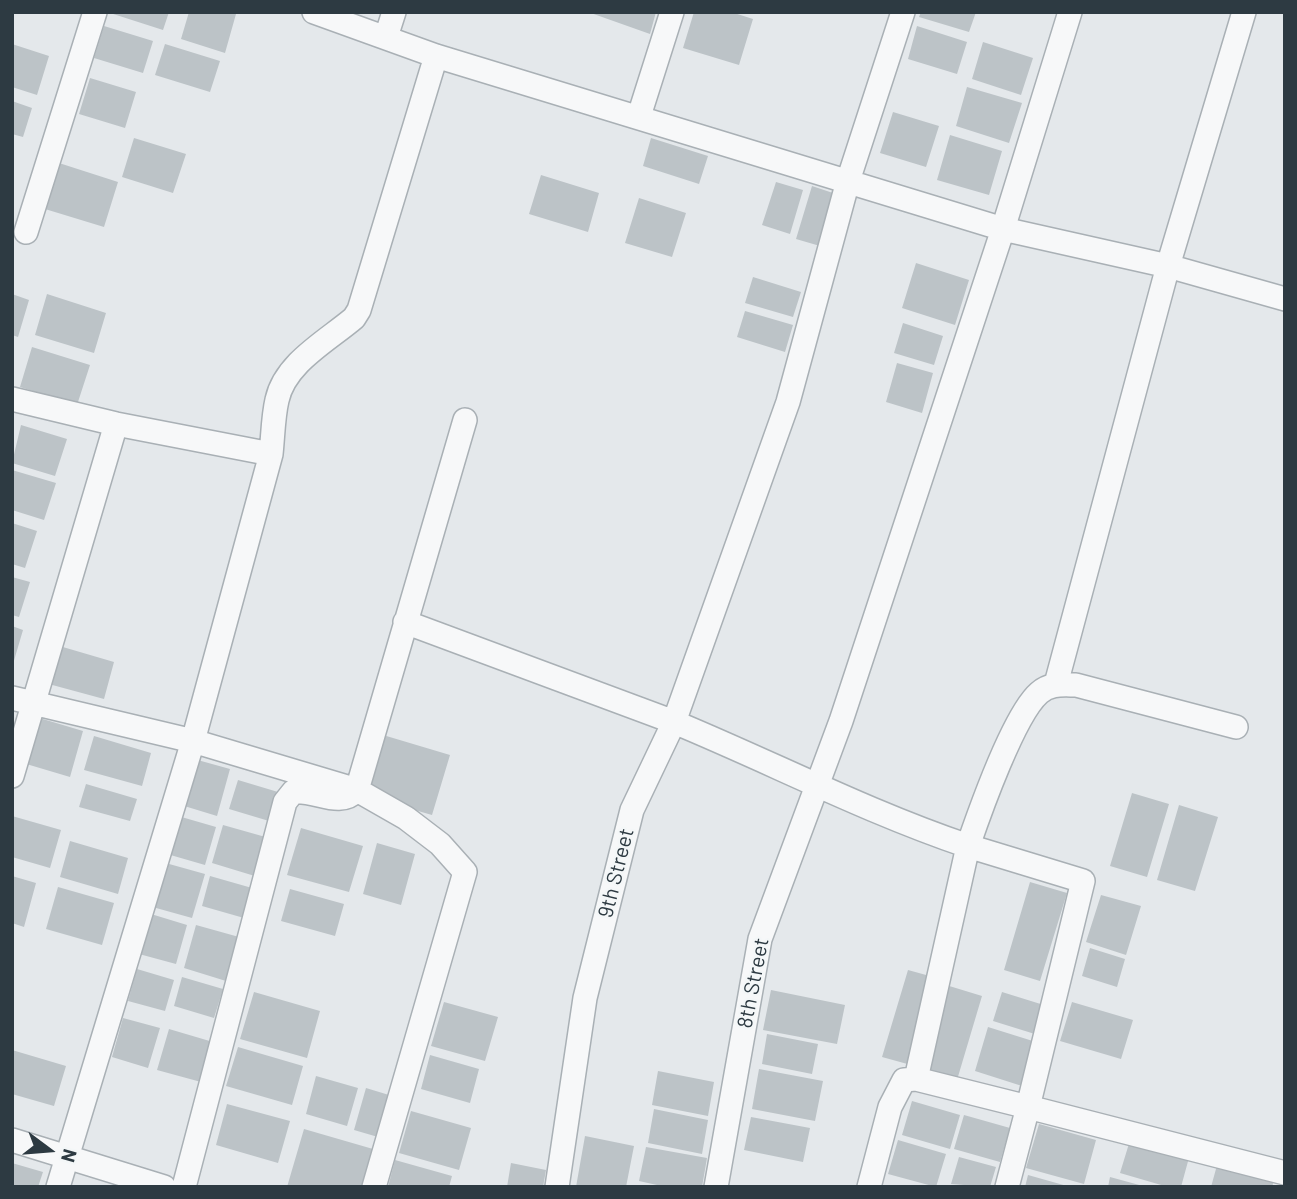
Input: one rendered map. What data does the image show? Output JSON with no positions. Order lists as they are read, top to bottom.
{
  "streets": {
    "street": ["9th Street", "8th Street"]
  },
  "north": "right"
}
